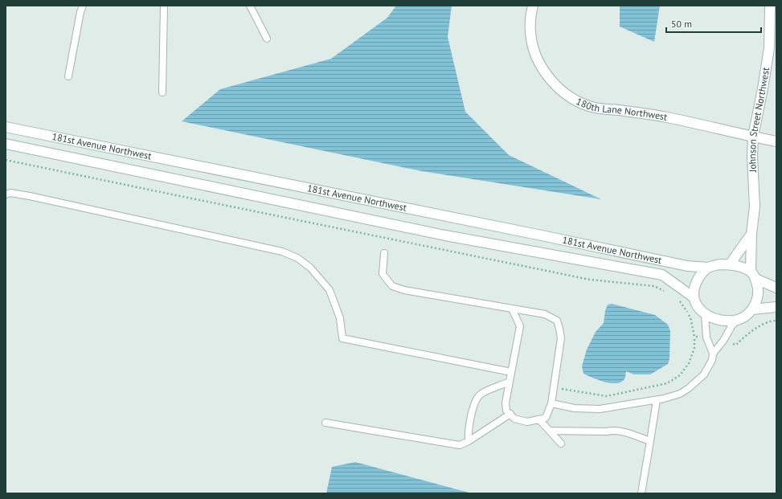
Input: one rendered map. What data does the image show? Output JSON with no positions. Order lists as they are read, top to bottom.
{
  "streets": {
    "main road": ["180th Lane Northwest", "Johnson Street Northwest", "181st Avenue Northwest"]
  },
  "crossings": [
    ["180th Lane Northwest", "Johnson Street Northwest"],
    ["Johnson Street Northwest", "181st Avenue Northwest"]
  ],
  "scale_bar": "50 m"
}
